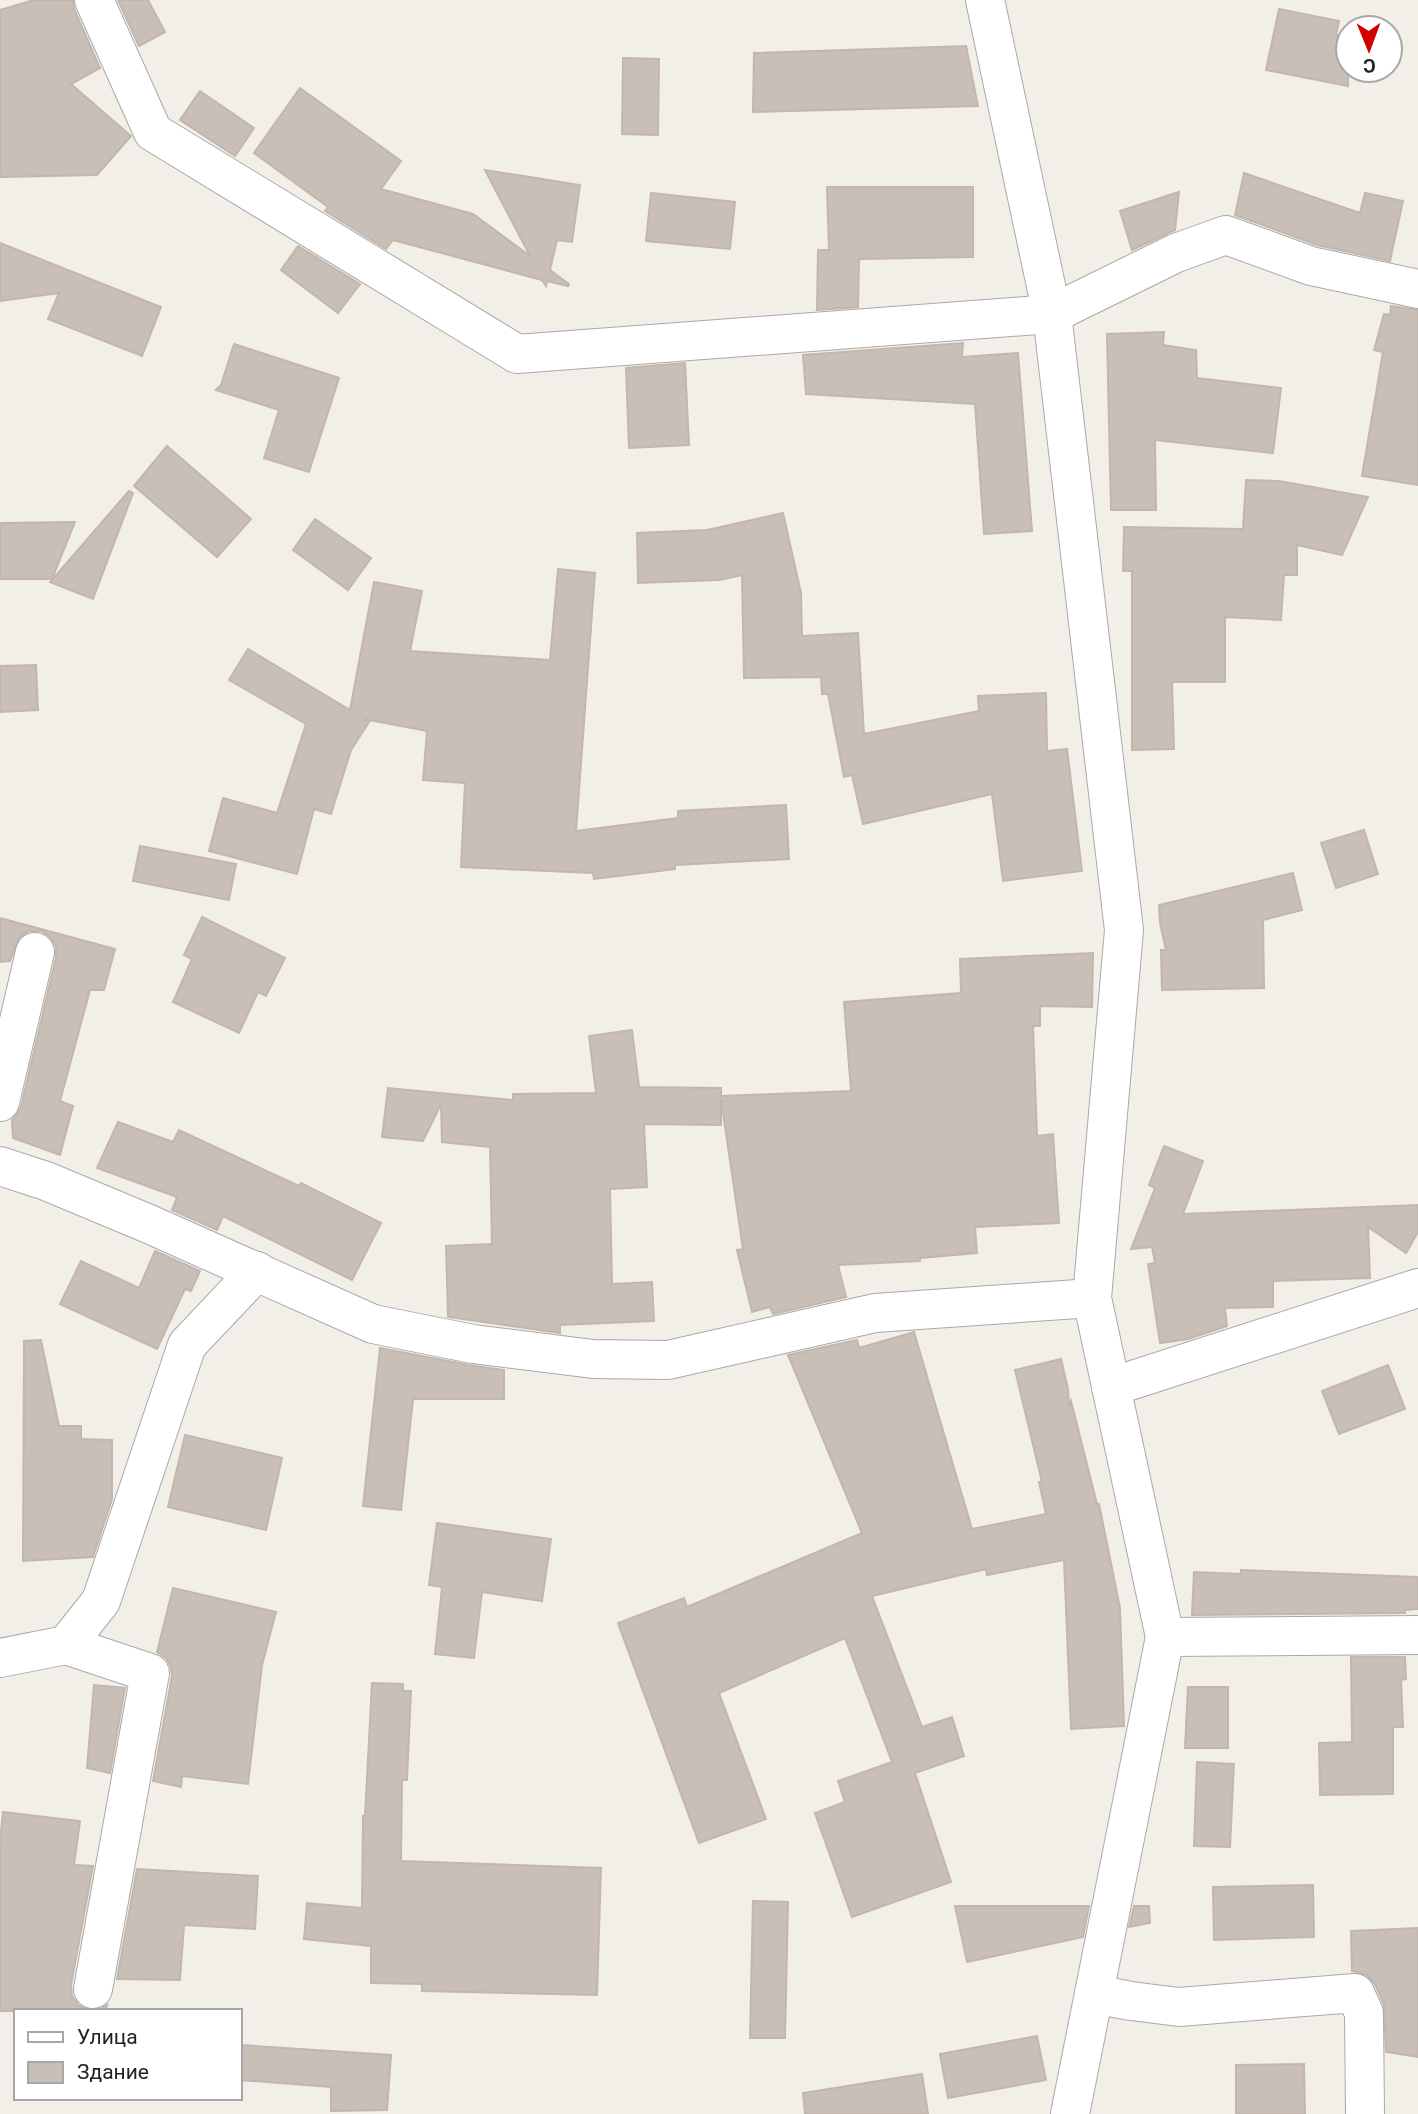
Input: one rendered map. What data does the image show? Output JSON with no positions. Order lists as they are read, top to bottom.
{
  "legend": ["Улица", "Здание"],
  "north": "bottom"
}
